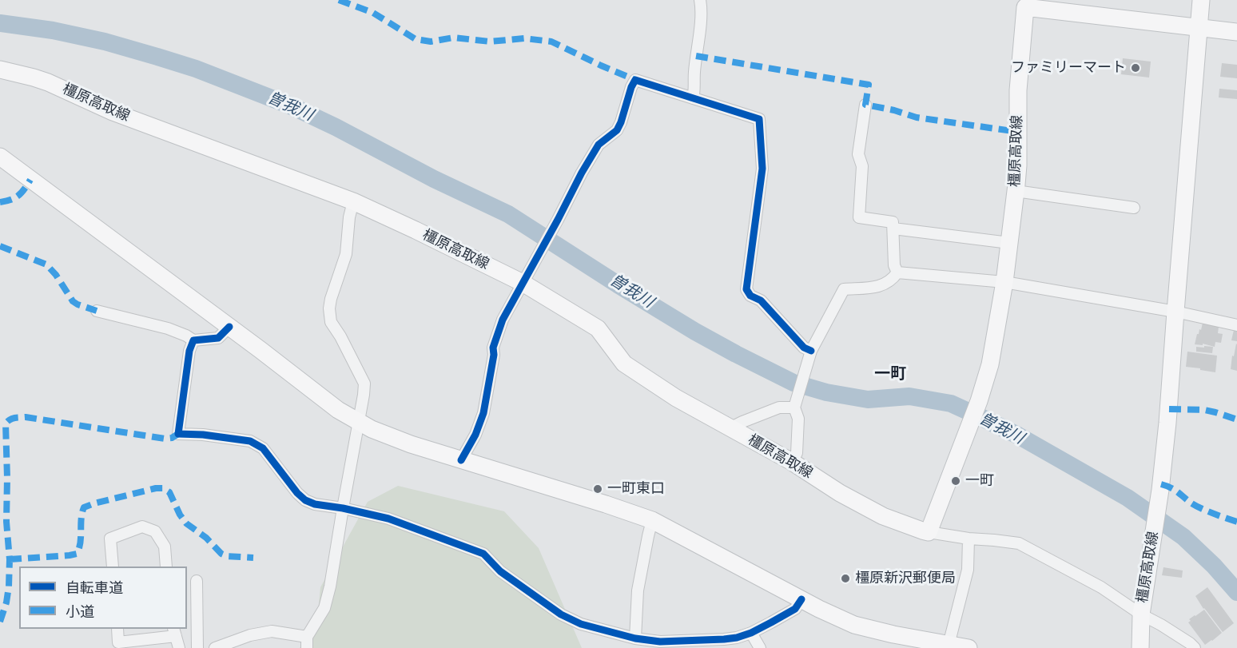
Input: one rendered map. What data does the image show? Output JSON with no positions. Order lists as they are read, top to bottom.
{
  "streets": {
    "main road": ["橿原高取線"]
  },
  "districts": ["一町"],
  "water": ["曽我川"],
  "places": [
    "ファミリーマート",
    "一町",
    "一町東口",
    "橿原新沢郵便局"
  ],
  "legend": ["自転車道", "小道"]
}
